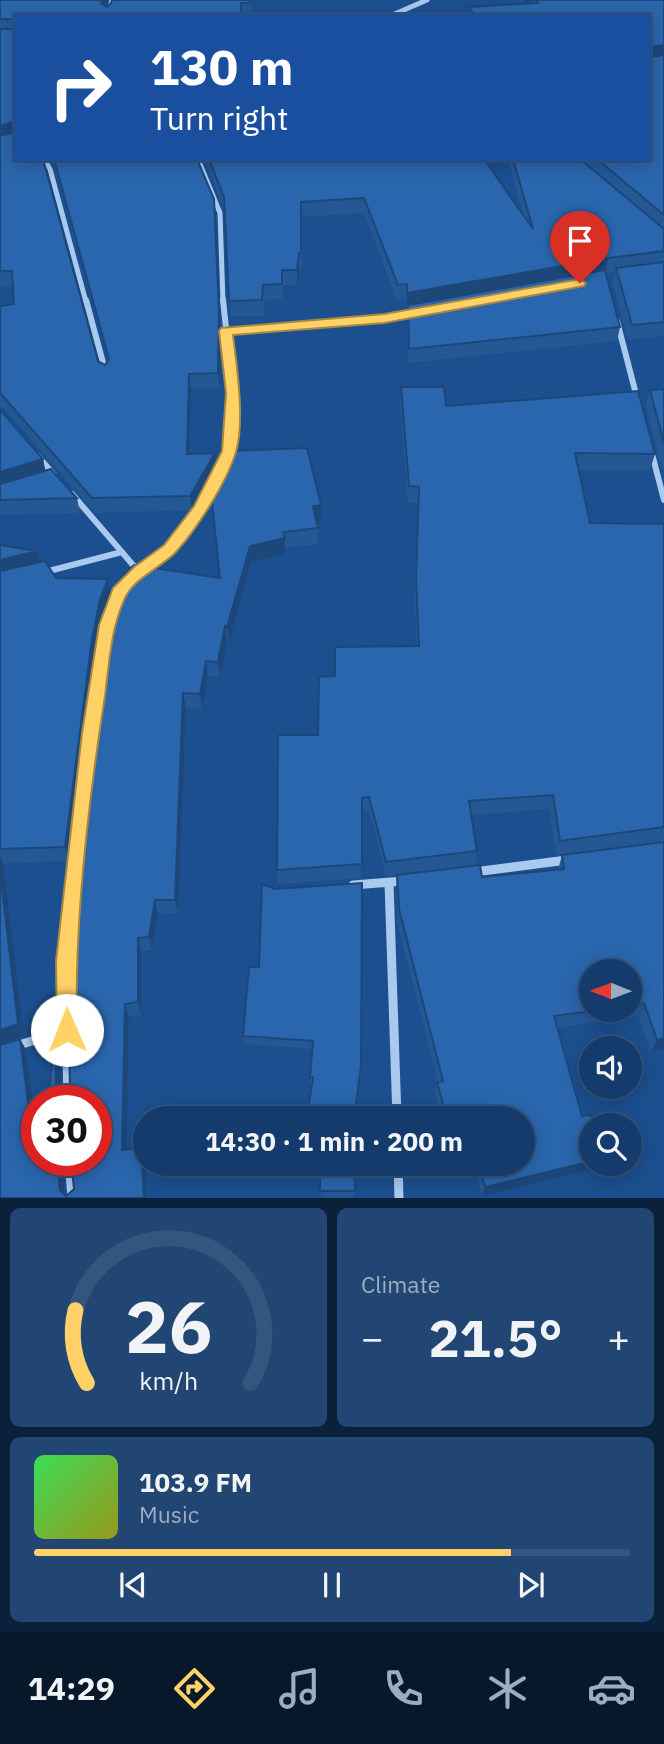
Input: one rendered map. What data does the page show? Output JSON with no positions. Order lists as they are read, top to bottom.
{
  "north": "left",
  "page": {
    "turn": ["130 m", "Turn right"],
    "limit": "30",
    "trip": "14:30 · 1 min · 200 m",
    "tile": "Climate",
    "heat": ["−", "21.5°", "+"],
    "song": ["103.9 FM", "Music"],
    "tabs": "14:29",
    "gauge": ["26", "km/h"]
  }
}
